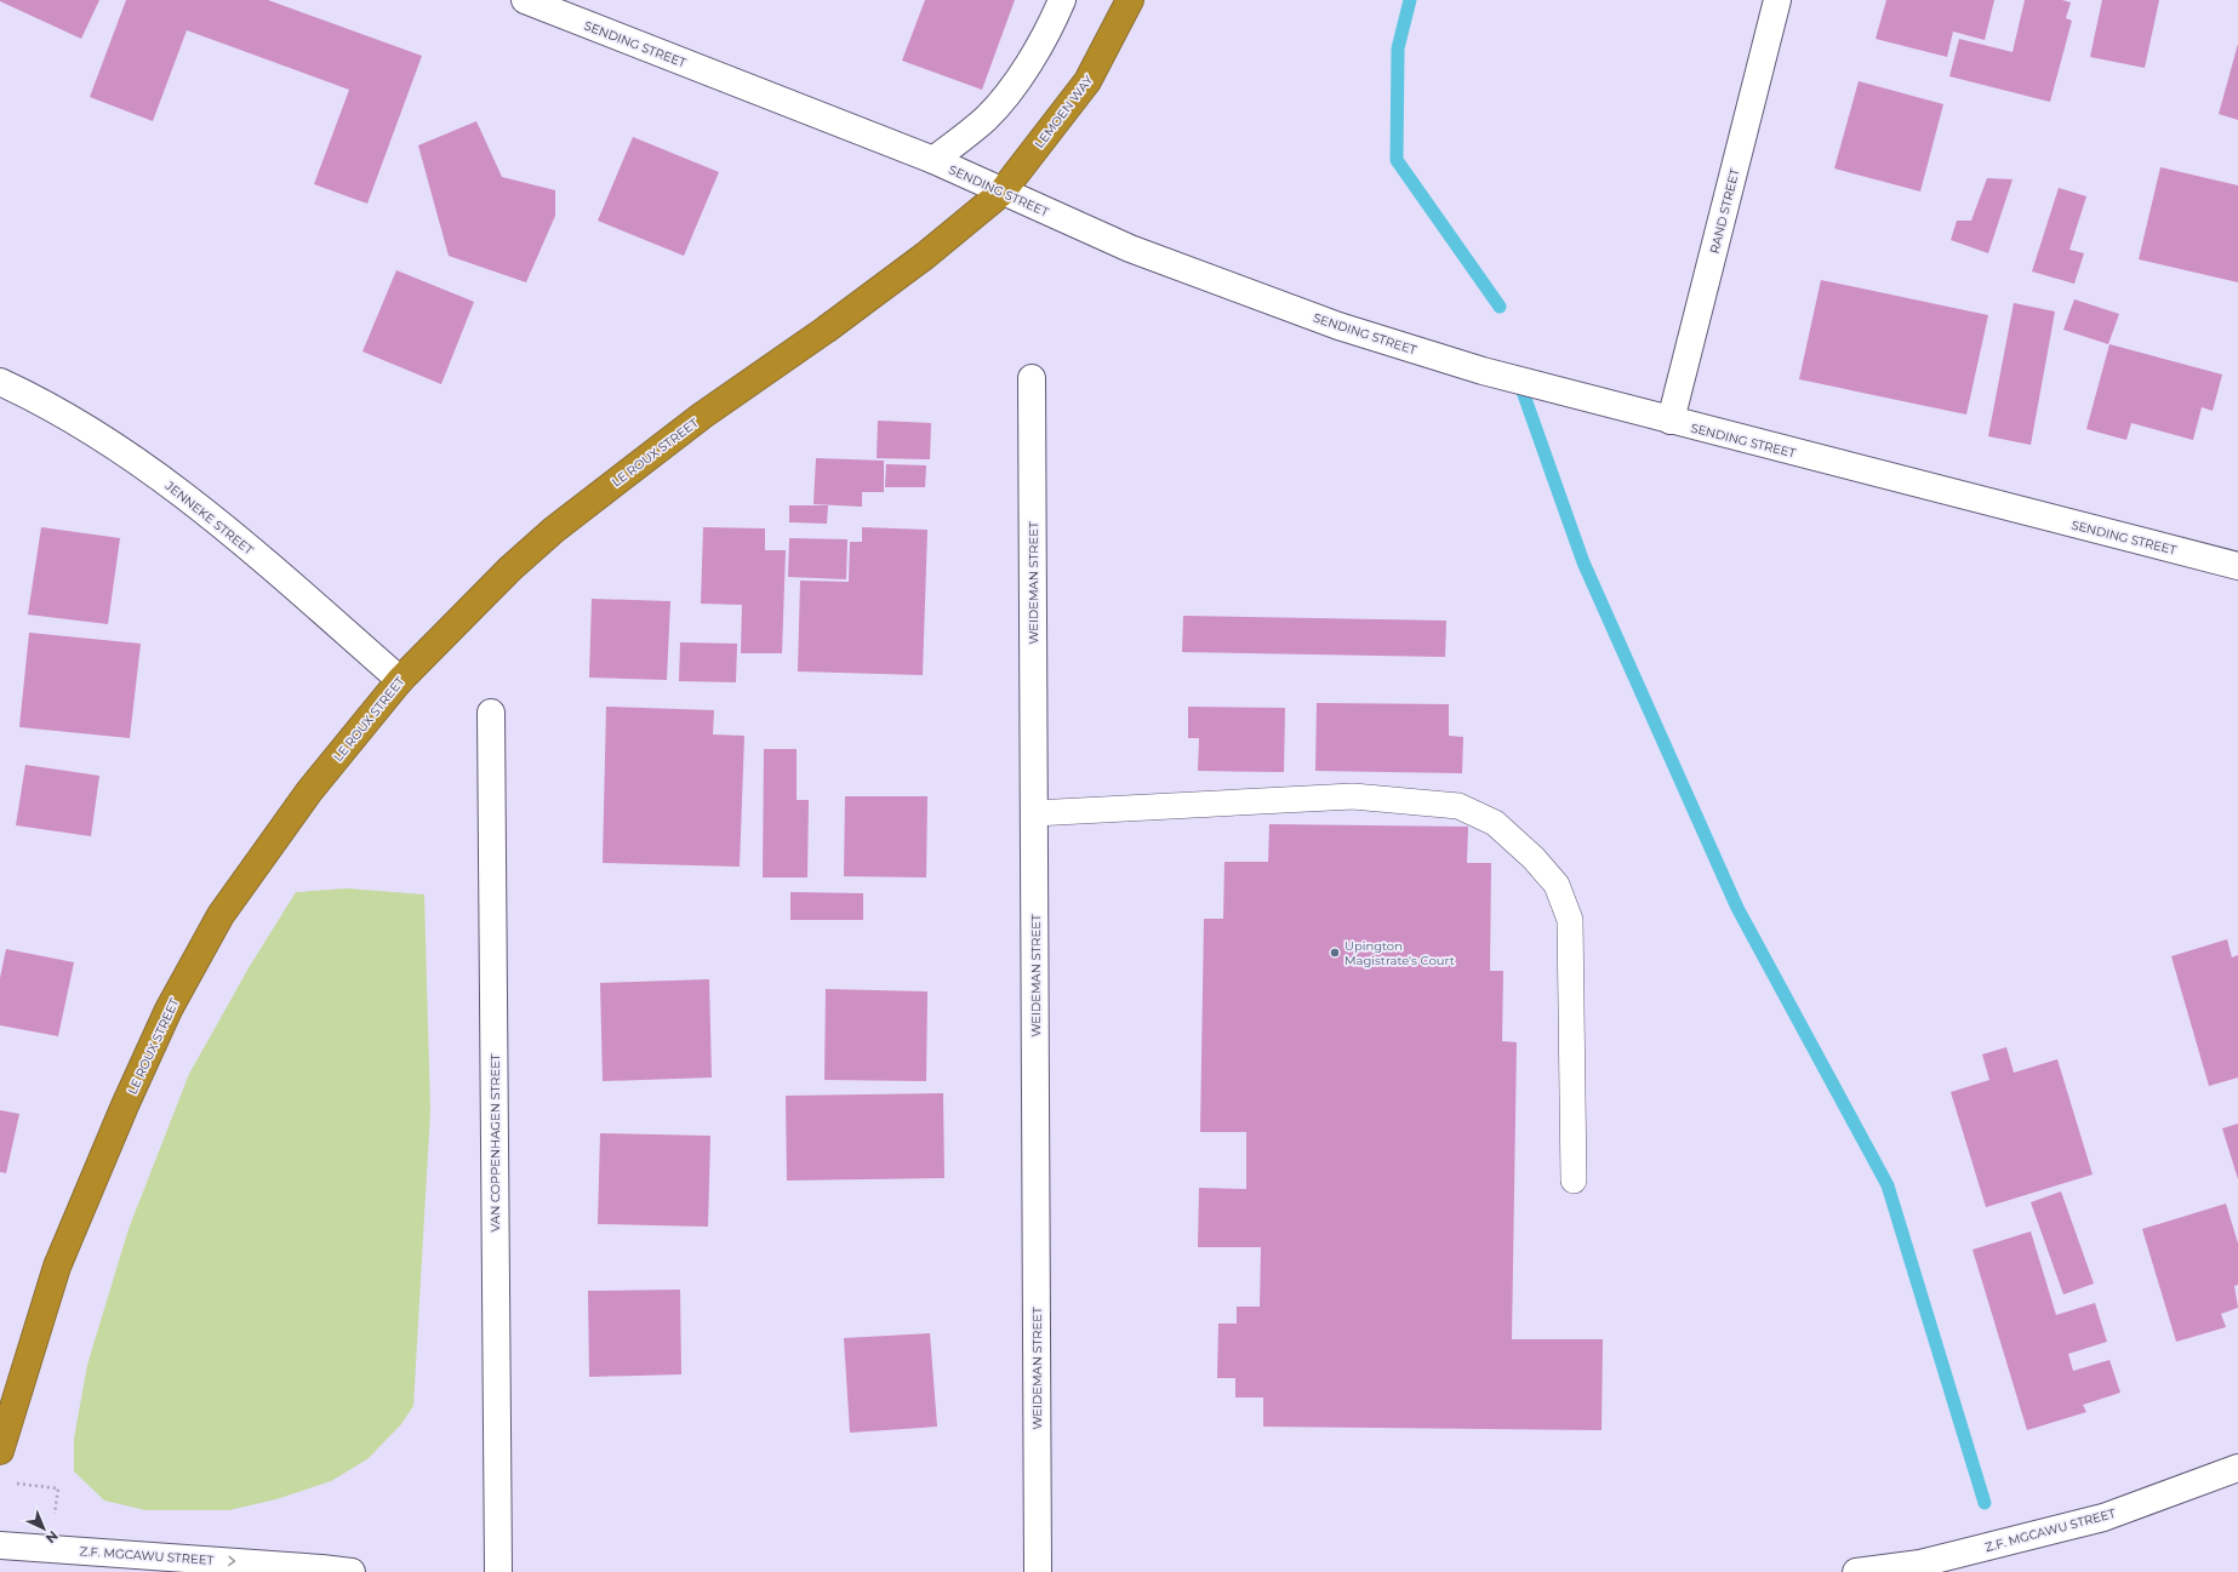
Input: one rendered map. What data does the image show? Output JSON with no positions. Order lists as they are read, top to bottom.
{
  "streets": {
    "highway": ["LEMOEN WAY", "LE ROUX STREET"],
    "street": [
      "SENDING STREET",
      "RAND STREET",
      "JENNEKE STREET",
      "WEIDEMAN STREET",
      "VAN COPPENHAGEN STREET",
      "Z.F. MGCAWU STREET"
    ]
  },
  "crossings": [
    ["SENDING STREET", "LEMOEN WAY"],
    ["SENDING STREET", "RAND STREET"],
    ["SENDING STREET", "LE ROUX STREET"],
    ["LEMOEN WAY", "LE ROUX STREET"],
    ["LE ROUX STREET", "JENNEKE STREET"]
  ],
  "one_way": ["Z.F. MGCAWU STREET"],
  "places": ["Upington Magistrate's Court"],
  "north": "bottom right"
}
